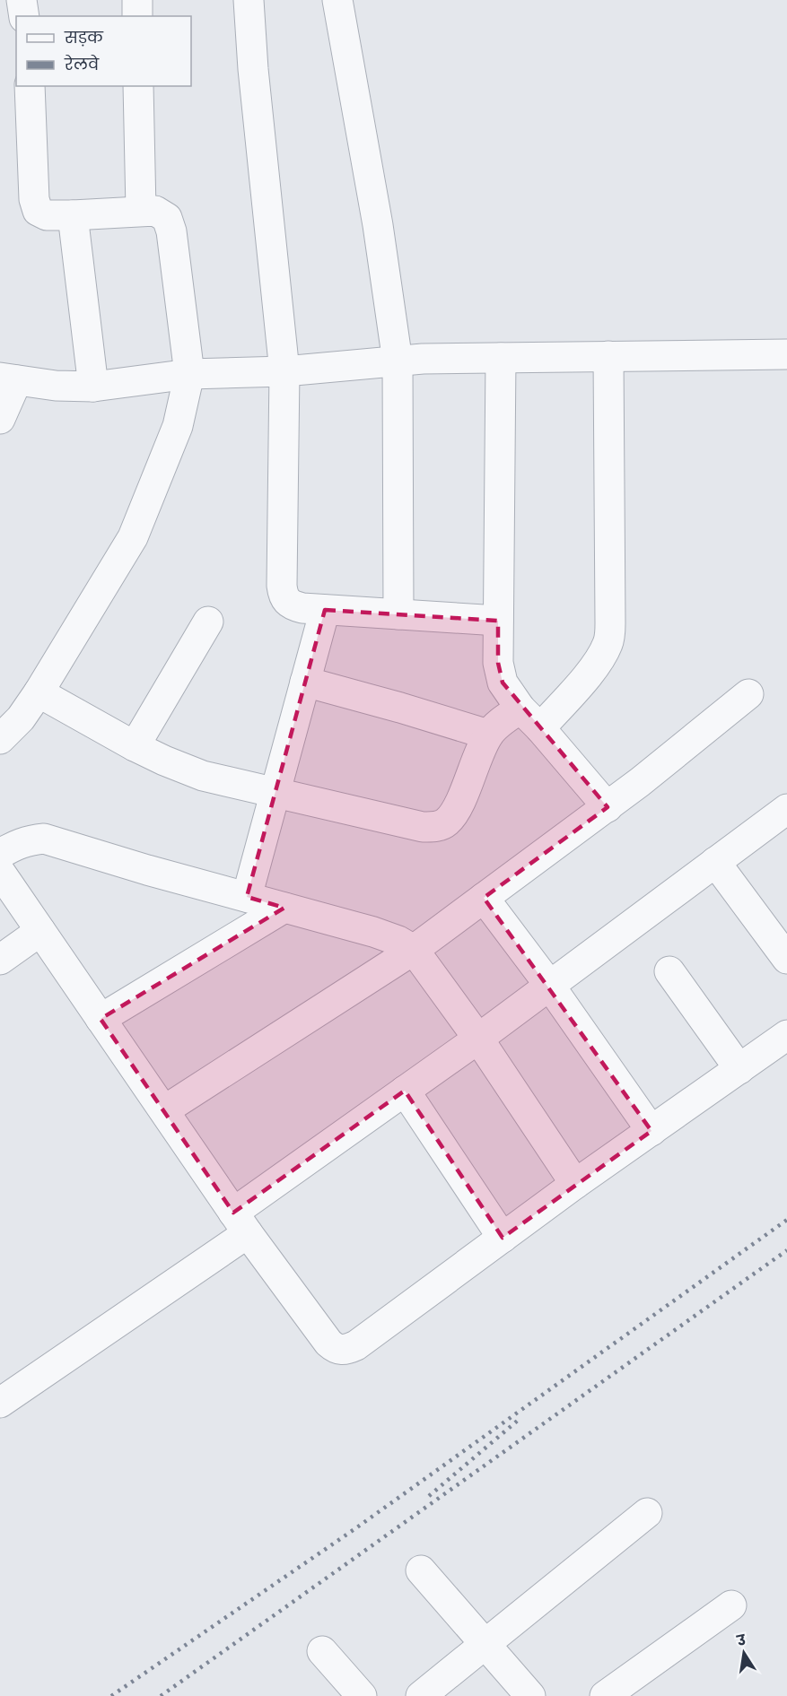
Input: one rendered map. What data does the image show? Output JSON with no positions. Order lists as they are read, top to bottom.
{
  "legend": ["सड़क", "रेलवे"],
  "north": "top"
}
